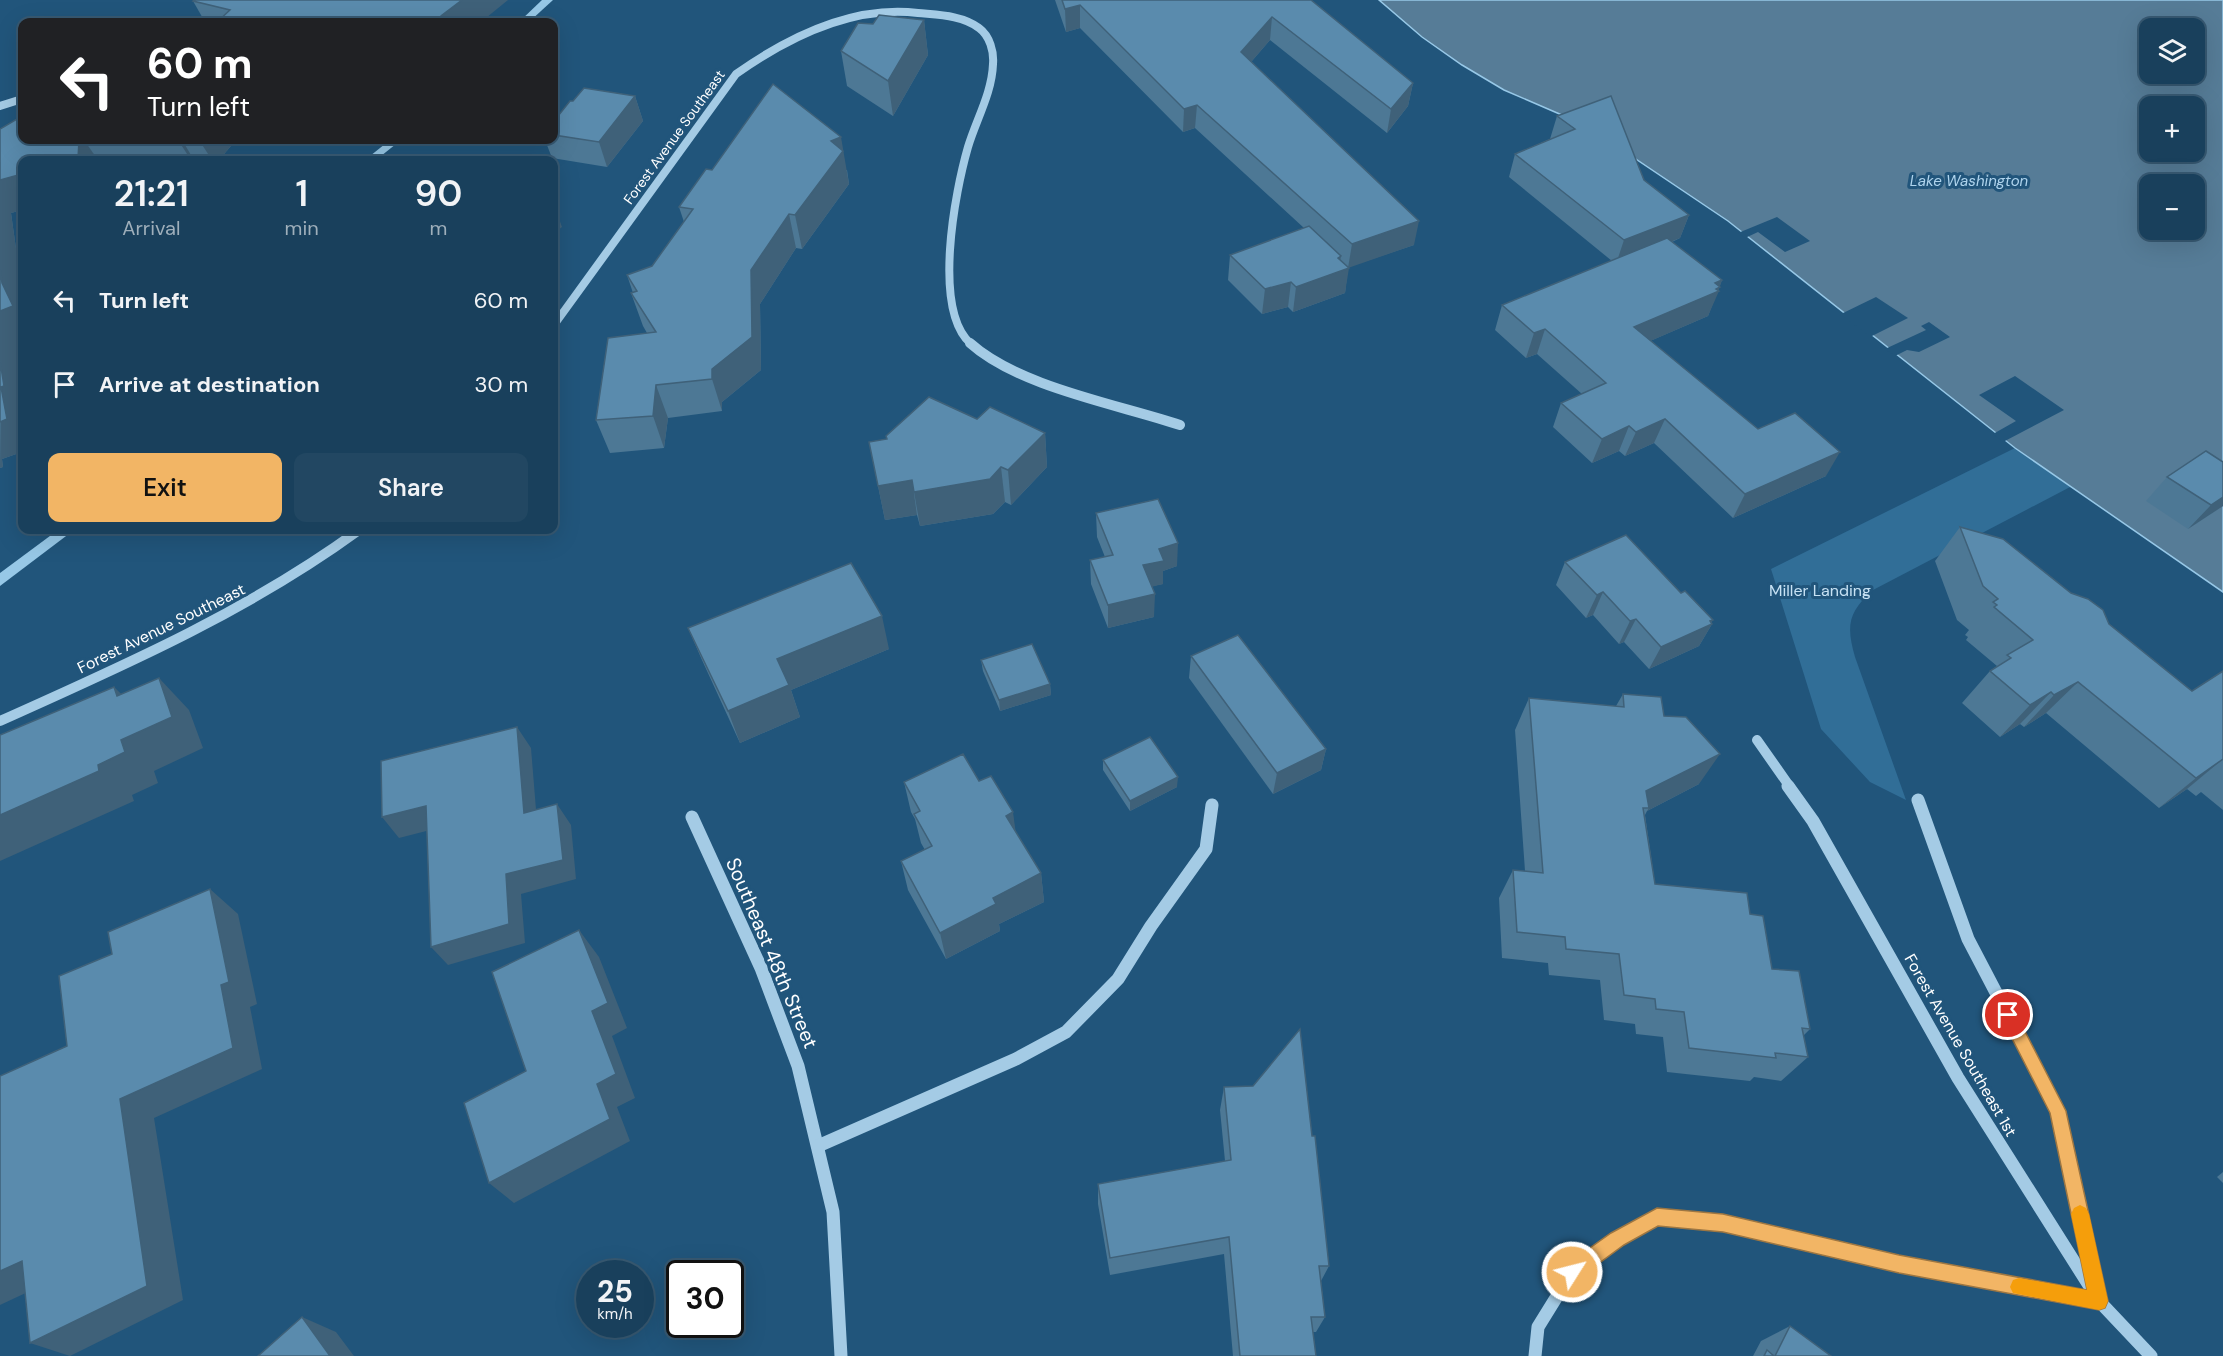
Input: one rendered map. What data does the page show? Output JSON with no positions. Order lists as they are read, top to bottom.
{
  "streets": {
    "street": ["Forest Avenue Southeast", "Southeast 48th Street", "Forest Avenue Southeast 1st"]
  },
  "water": ["Lake Washington"],
  "parks": ["Miller Landing"],
  "page": {
    "map_buttons": ["+", "−"],
    "turn": ["60 m", "Turn left"],
    "eta": [
      "21:21",
      "Arrival",
      "1",
      "min",
      "90",
      "m"
    ],
    "list": [
      {
        "name": "Turn left",
        "value": "60 m"
      },
      {
        "name": "Arrive at destination",
        "value": "30 m"
      }
    ],
    "buttons": ["Exit", "Share"],
    "speed": "25 km/h",
    "limit": "30"
  }
}
